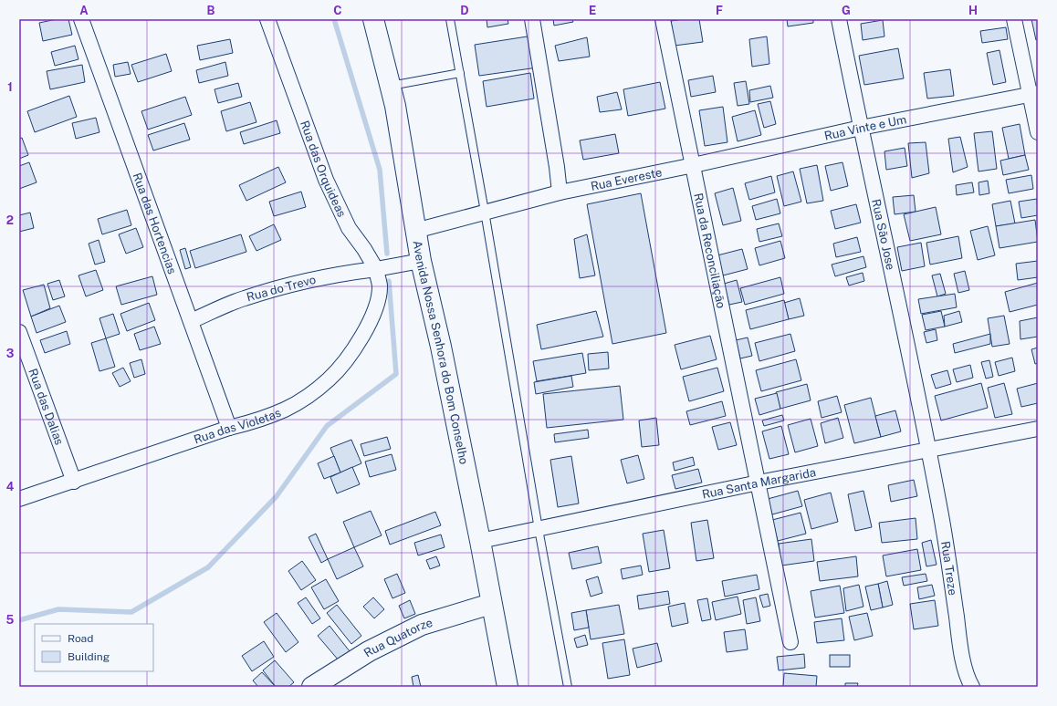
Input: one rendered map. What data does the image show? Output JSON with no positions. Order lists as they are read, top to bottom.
{
  "streets": {
    "main road": ["Avenida Nossa Senhora do Bom Conselho", "Rua Quatorze"],
    "street": [
      "Rua Vinte e Um",
      "Rua das Orquideas",
      "Rua Evereste",
      "Rua das Hortencias",
      "Rua São Jose",
      "Rua da Reconciliação",
      "Rua do Trevo",
      "Rua das Dalias",
      "Rua das Violetas",
      "Rua Santa Margarida",
      "Rua Treze"
    ]
  },
  "crossings": [
    ["Rua Vinte e Um", "Rua Evereste"],
    ["Rua Vinte e Um", "Rua São Jose"],
    ["Rua Vinte e Um", "Rua da Reconciliação"],
    ["Rua das Orquideas", "Rua do Trevo"],
    ["Rua das Orquideas", "Rua das Violetas"],
    ["Rua Evereste", "Rua da Reconciliação"],
    ["Rua Evereste", "Avenida Nossa Senhora do Bom Conselho"],
    ["Rua das Hortencias", "Rua do Trevo"],
    ["Rua das Hortencias", "Rua das Violetas"],
    ["Rua São Jose", "Rua Santa Margarida"],
    ["Rua São Jose", "Rua Treze"],
    ["Rua da Reconciliação", "Rua Santa Margarida"],
    ["Rua do Trevo", "Rua das Violetas"],
    ["Avenida Nossa Senhora do Bom Conselho", "Rua Santa Margarida"],
    ["Avenida Nossa Senhora do Bom Conselho", "Rua Quatorze"],
    ["Rua das Dalias", "Rua das Violetas"],
    ["Rua Santa Margarida", "Rua Treze"]
  ],
  "legend": ["Road", "Building"],
  "grid": {
    "columns": [
      "A",
      "B",
      "C",
      "D",
      "E",
      "F",
      "G",
      "H"
    ],
    "rows": [
      "1",
      "2",
      "3",
      "4",
      "5"
    ]
  }
}
